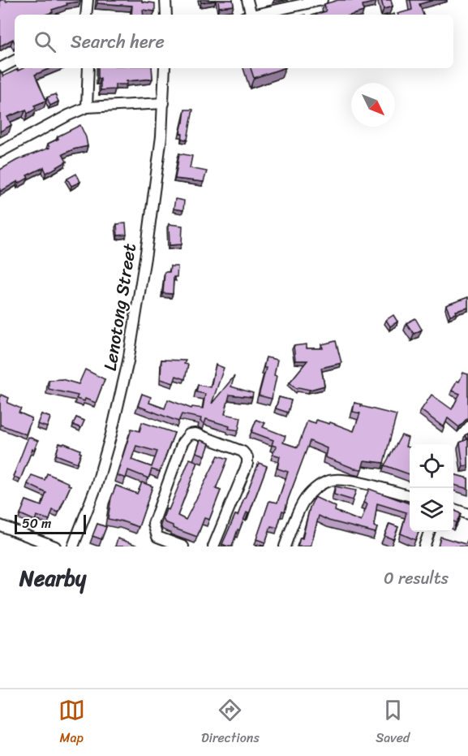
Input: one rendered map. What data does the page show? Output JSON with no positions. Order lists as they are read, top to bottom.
{
  "streets": {
    "street": ["Lenotong Street"]
  },
  "scale_bar": "50 m",
  "north": "bottom right",
  "page": {
    "search": "Search here",
    "scale": "50 m",
    "heading": ["Nearby", "0 results"],
    "nav": ["Map", "Directions", "Saved"]
  }
}
